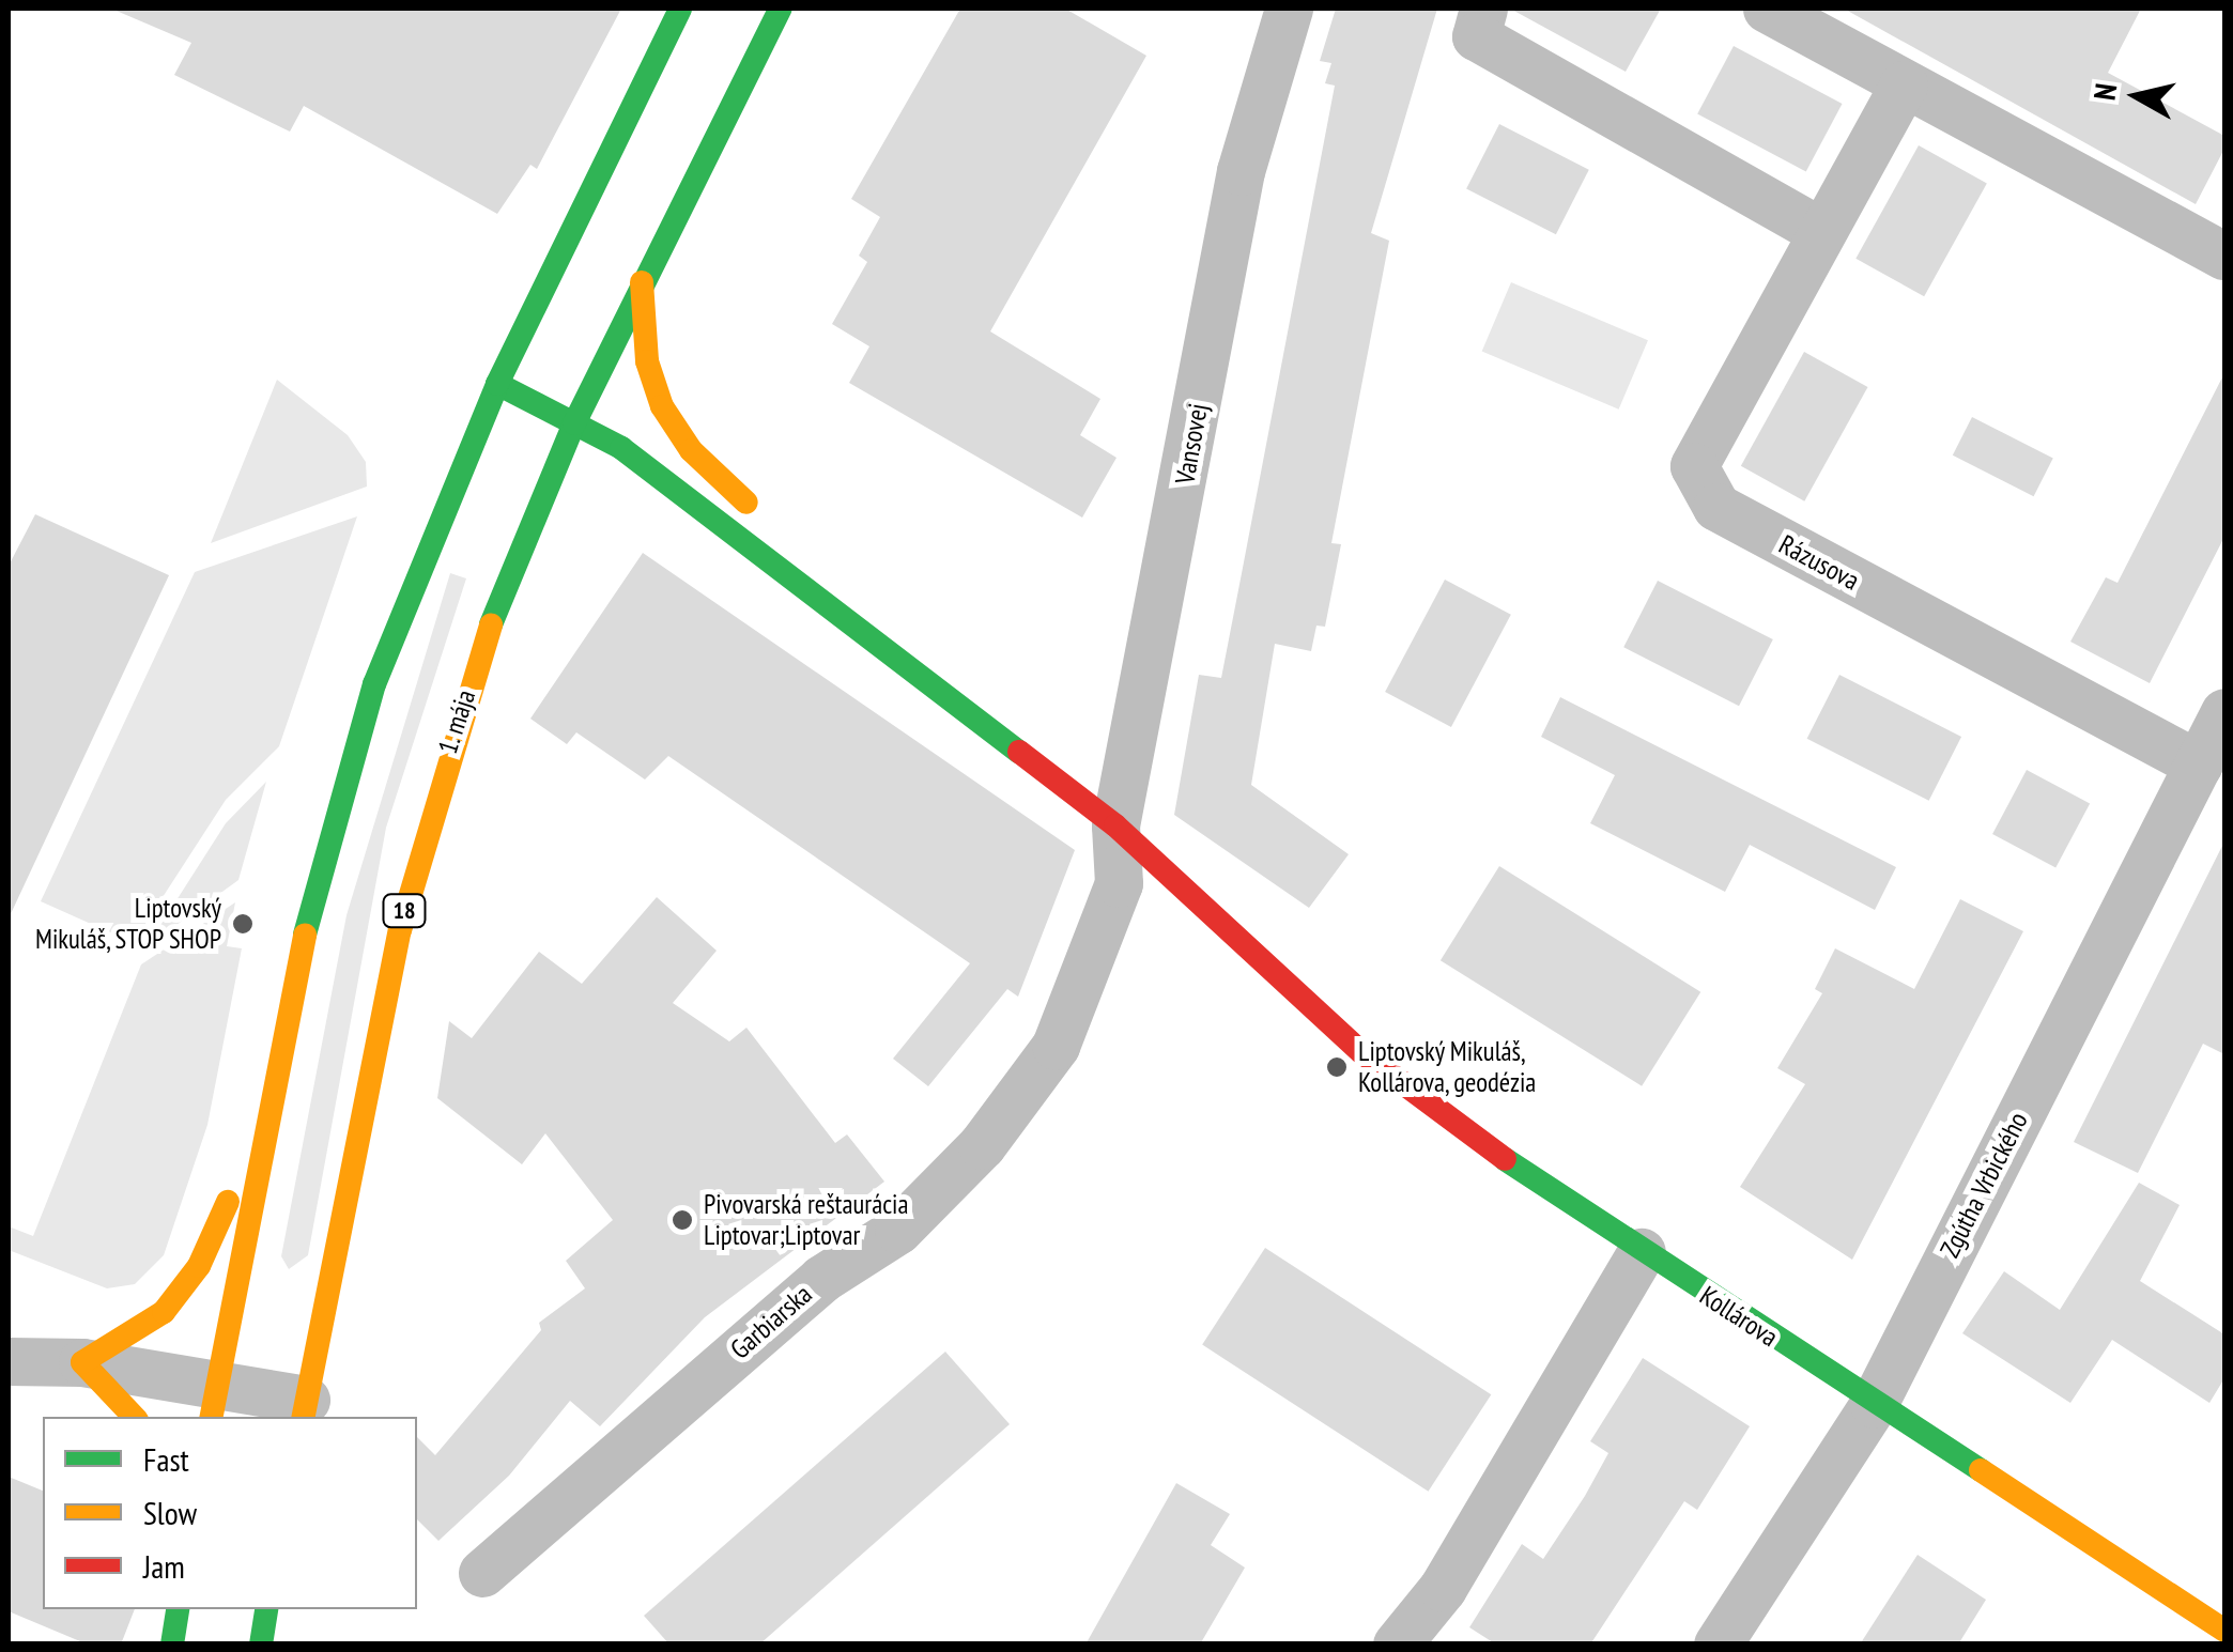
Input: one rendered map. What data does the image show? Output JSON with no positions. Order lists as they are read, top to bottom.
{
  "streets": {
    "main road": ["1. mája", "18", "Kollárova"],
    "street": [
      "Vansovej",
      "Rázusova",
      "Zgútha Vrbického",
      "Garbiarska"
    ]
  },
  "crossings": [
    ["Vansovej", "Kollárova"],
    ["Vansovej", "Garbiarska"],
    ["Rázusova", "Zgútha Vrbického"],
    ["1. mája", "Kollárova"],
    ["Zgútha Vrbického", "Kollárova"]
  ],
  "places": ["Liptovský Mikuláš, STOP SHOP", "Liptovský Mikuláš, Kollárova, geodézia", "Pivovarská reštaurácia Liptovar;Liptovar"],
  "legend": ["Fast", "Slow", "Jam"],
  "north": "left"
}
